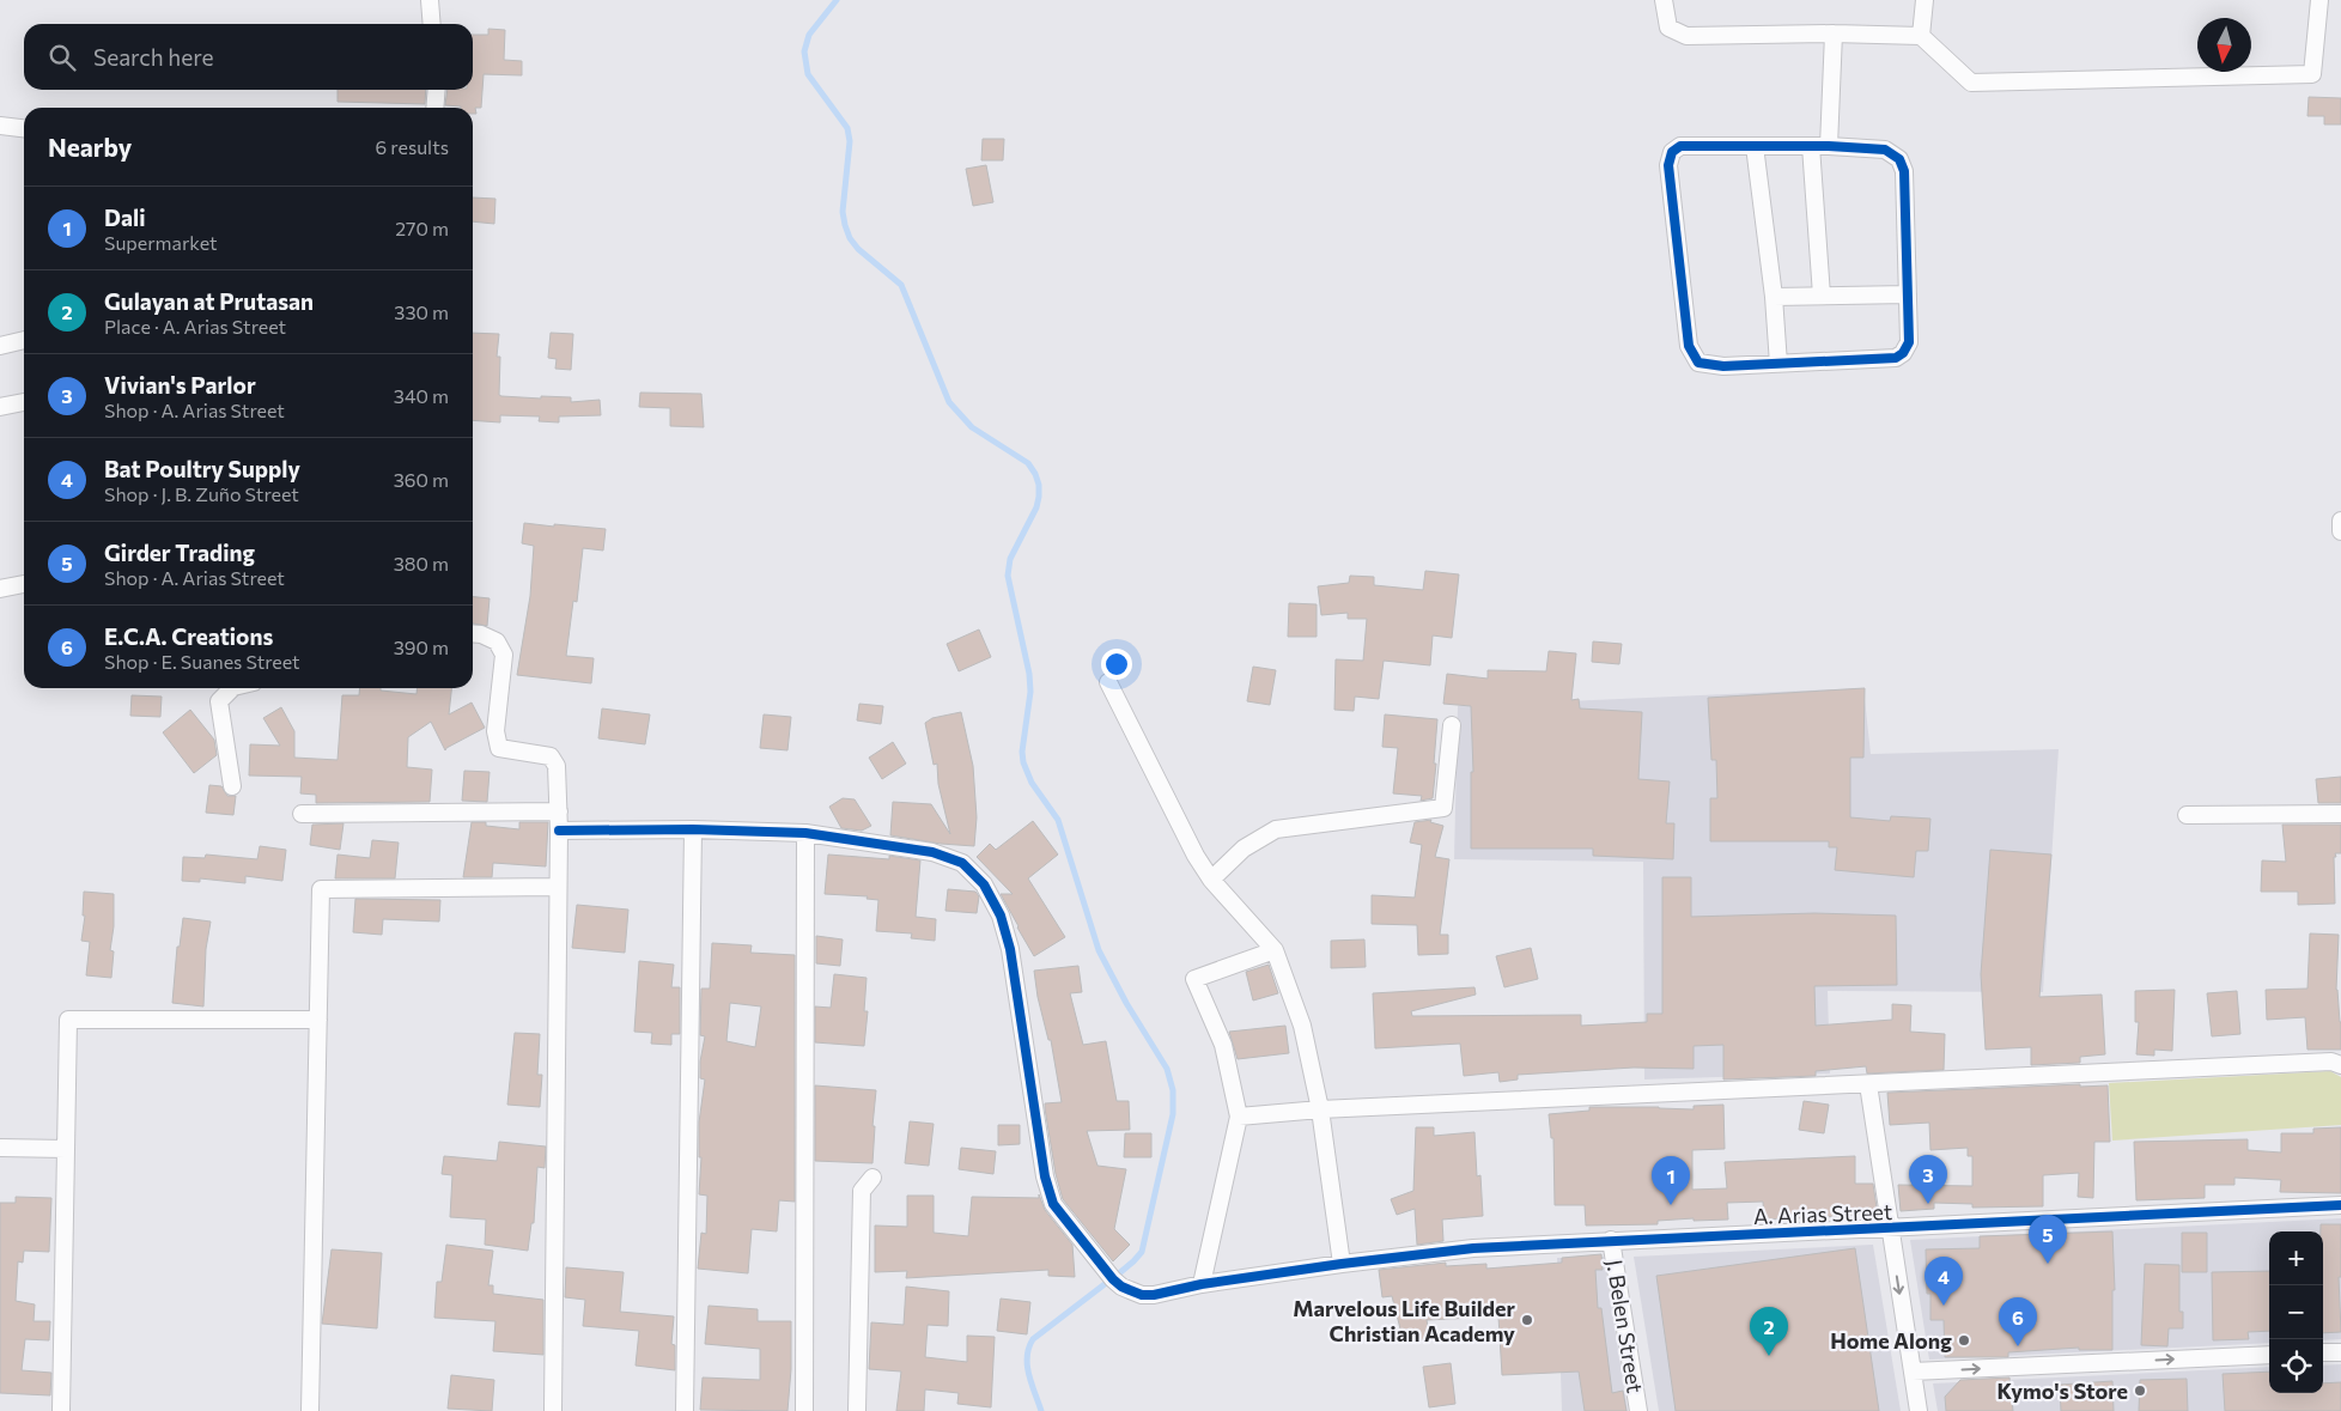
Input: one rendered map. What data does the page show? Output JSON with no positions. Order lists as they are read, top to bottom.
{
  "streets": {
    "street": ["A. Arias Street", "J. Belen Street"]
  },
  "crossings": [
    ["A. Arias Street", "J. Belen Street"]
  ],
  "places": ["Marvelous Life Builder Christian Academy", "Home Along", "Kymo's Store"],
  "north": "bottom",
  "page": {
    "search": "Search here",
    "heading": ["Nearby", "6 results"],
    "list": [
      {
        "mark": "1",
        "name": "Dali",
        "note": "Supermarket",
        "value": "270 m"
      },
      {
        "mark": "2",
        "name": "Gulayan at Prutasan",
        "note": "Place · A. Arias Street",
        "value": "330 m"
      },
      {
        "mark": "3",
        "name": "Vivian's Parlor",
        "note": "Shop · A. Arias Street",
        "value": "340 m"
      },
      {
        "mark": "4",
        "name": "Bat Poultry Supply",
        "note": "Shop · J. B. Zuño Street",
        "value": "360 m"
      },
      {
        "mark": "5",
        "name": "Girder Trading",
        "note": "Shop · A. Arias Street",
        "value": "380 m"
      },
      {
        "mark": "6",
        "name": "E.C.A. Creations",
        "note": "Shop · E. Suanes Street",
        "value": "390 m"
      }
    ],
    "pins": [
      "3",
      "1",
      "5",
      "4",
      "6",
      "2"
    ],
    "map_buttons": ["+", "−"]
  }
}
